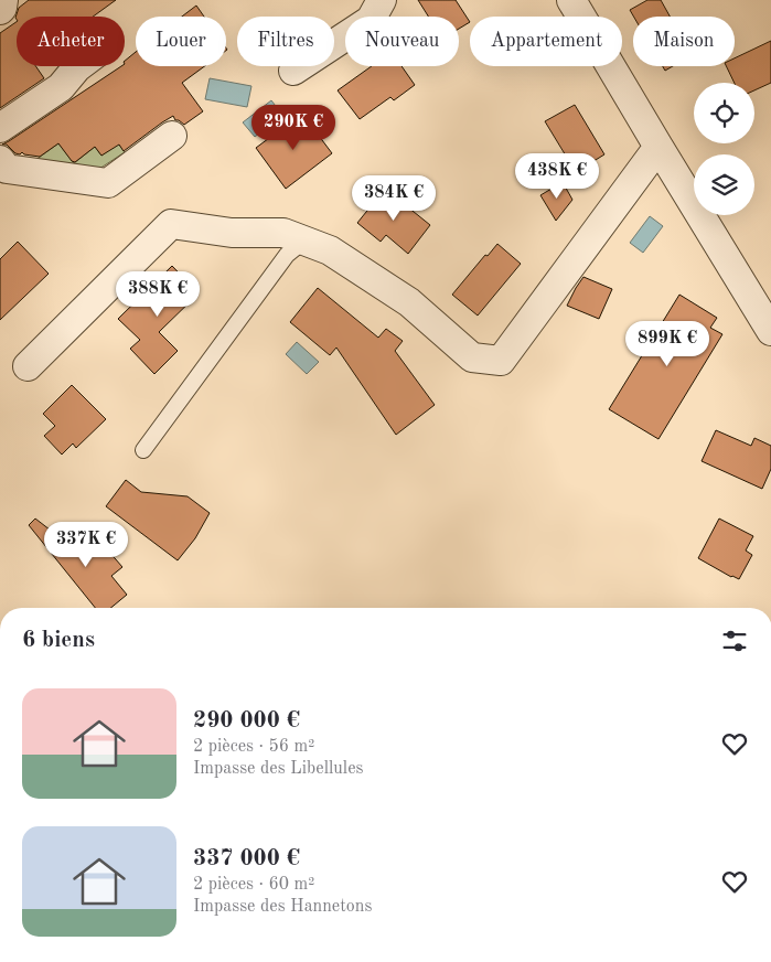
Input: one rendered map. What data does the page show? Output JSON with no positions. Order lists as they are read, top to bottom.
{
  "page": {
    "chip": [
      "Acheter",
      "Louer",
      "Filtres",
      "Nouveau",
      "Appartement",
      "Maison"
    ],
    "price": [
      "290K €",
      "438K €",
      "384K €",
      "388K €",
      "899K €",
      "337K €"
    ],
    "heading": "6 biens",
    "list": [
      {
        "name": "290 000 €",
        "note": "2 pièces · 56 m² · Impasse des Libellules"
      },
      {
        "name": "337 000 €",
        "note": "2 pièces · 60 m² · Impasse des Hannetons"
      }
    ]
  }
}
